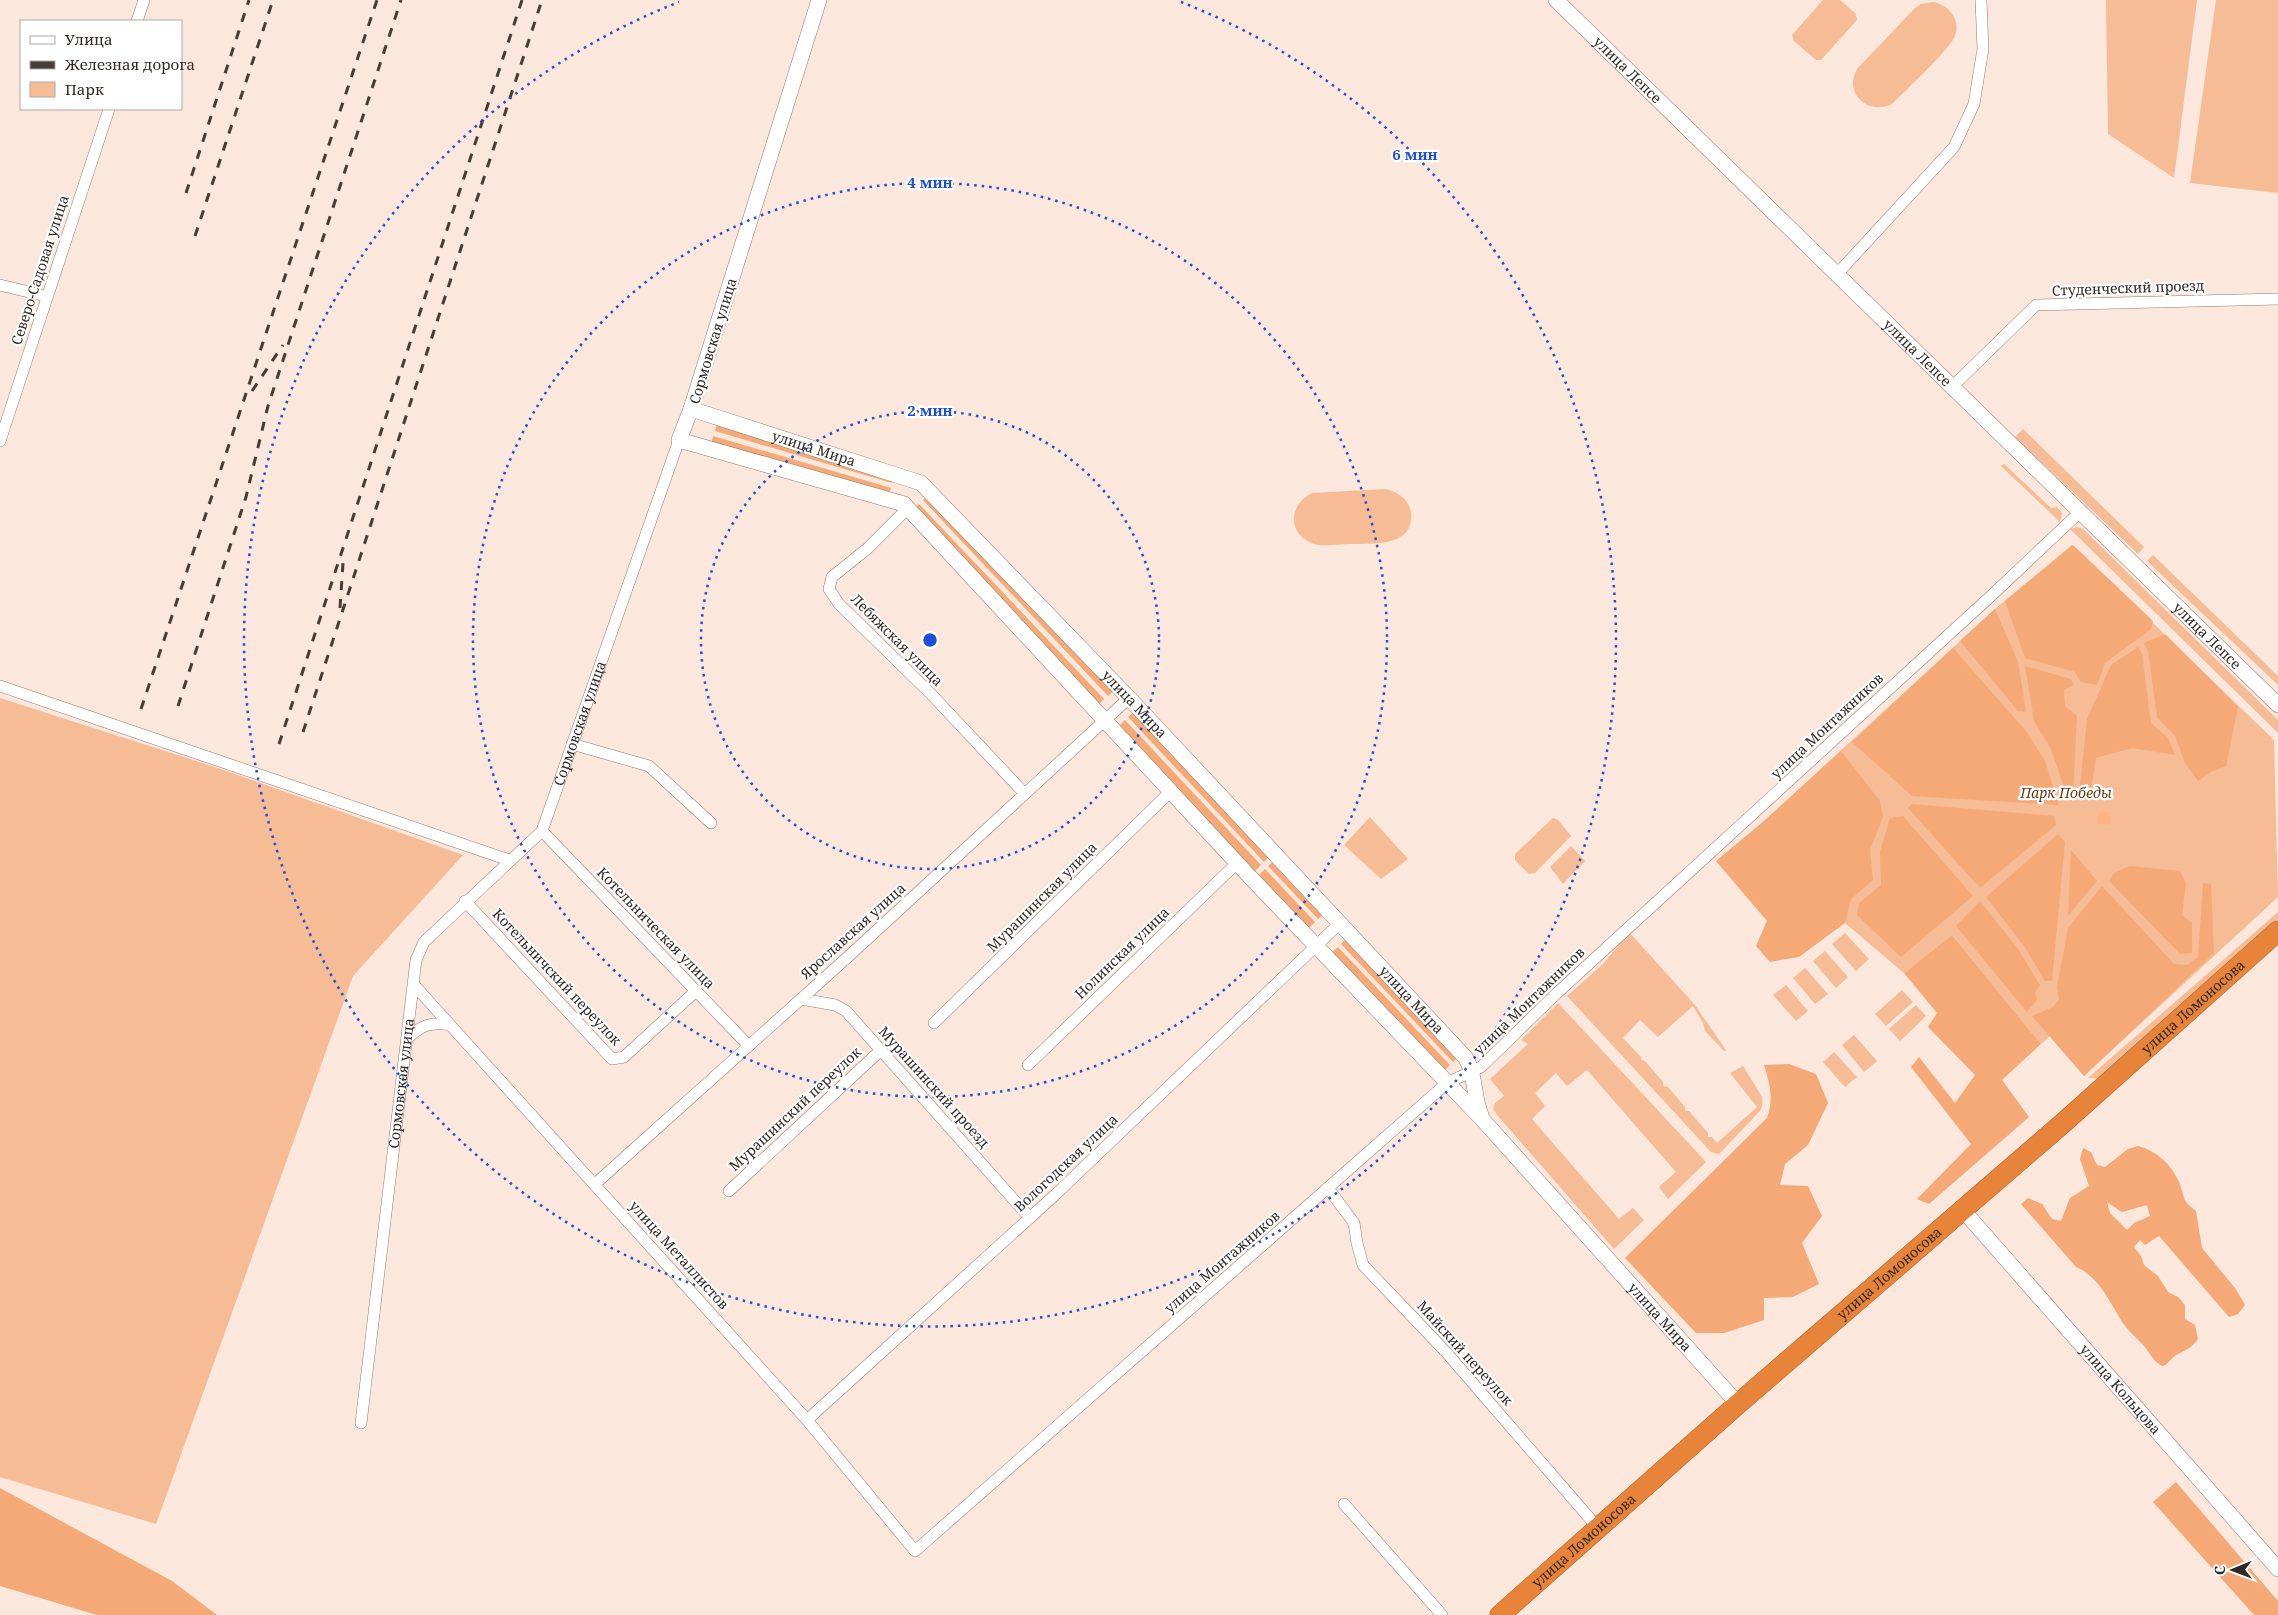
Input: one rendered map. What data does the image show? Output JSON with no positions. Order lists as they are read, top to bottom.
{
  "streets": {
    "highway": ["улица Ломоносова"],
    "street": [
      "улица Лепсе",
      "Северо-Садовая улица",
      "Студенческий проезд",
      "Сормовская улица",
      "улица Мира",
      "Лебяжская улица",
      "улица Монтажников",
      "Мурашинская улица",
      "Котельническая улица",
      "Ярославская улица",
      "Нолинская улица",
      "Котельничский переулок",
      "Мурашинский проезд",
      "Мурашинский переулок",
      "Вологодская улица",
      "улица Металлистов",
      "Майский переулок",
      "улица Кольцова"
    ]
  },
  "crossings": [
    ["улица Лепсе", "Студенческий проезд"],
    ["улица Лепсе", "улица Монтажников"],
    ["Сормовская улица", "улица Мира"],
    ["Сормовская улица", "Котельническая улица"],
    ["Сормовская улица", "Котельничский переулок"],
    ["Сормовская улица", "улица Металлистов"],
    ["улица Мира", "Лебяжская улица"],
    ["улица Мира", "улица Монтажников"],
    ["улица Мира", "Мурашинская улица"],
    ["улица Мира", "Ярославская улица"],
    ["улица Мира", "Нолинская улица"],
    ["улица Мира", "улица Ломоносова"],
    ["улица Мира", "Вологодская улица"],
    ["Лебяжская улица", "Ярославская улица"],
    ["улица Монтажников", "улица Металлистов"],
    ["улица Монтажников", "Майский переулок"],
    ["Котельническая улица", "Ярославская улица"],
    ["Котельническая улица", "Котельничский переулок"],
    ["Ярославская улица", "Мурашинский проезд"],
    ["Ярославская улица", "улица Металлистов"],
    ["улица Ломоносова", "Майский переулок"],
    ["улица Ломоносова", "улица Кольцова"],
    ["Мурашинский проезд", "Мурашинский переулок"],
    ["Мурашинский проезд", "Вологодская улица"],
    ["Вологодская улица", "улица Металлистов"]
  ],
  "parks": ["Парк Победы"],
  "legend": ["Улица", "Железная дорога", "Парк"],
  "north": "left",
  "rings": ["6 мин", "4 мин", "2 мин"]
}
